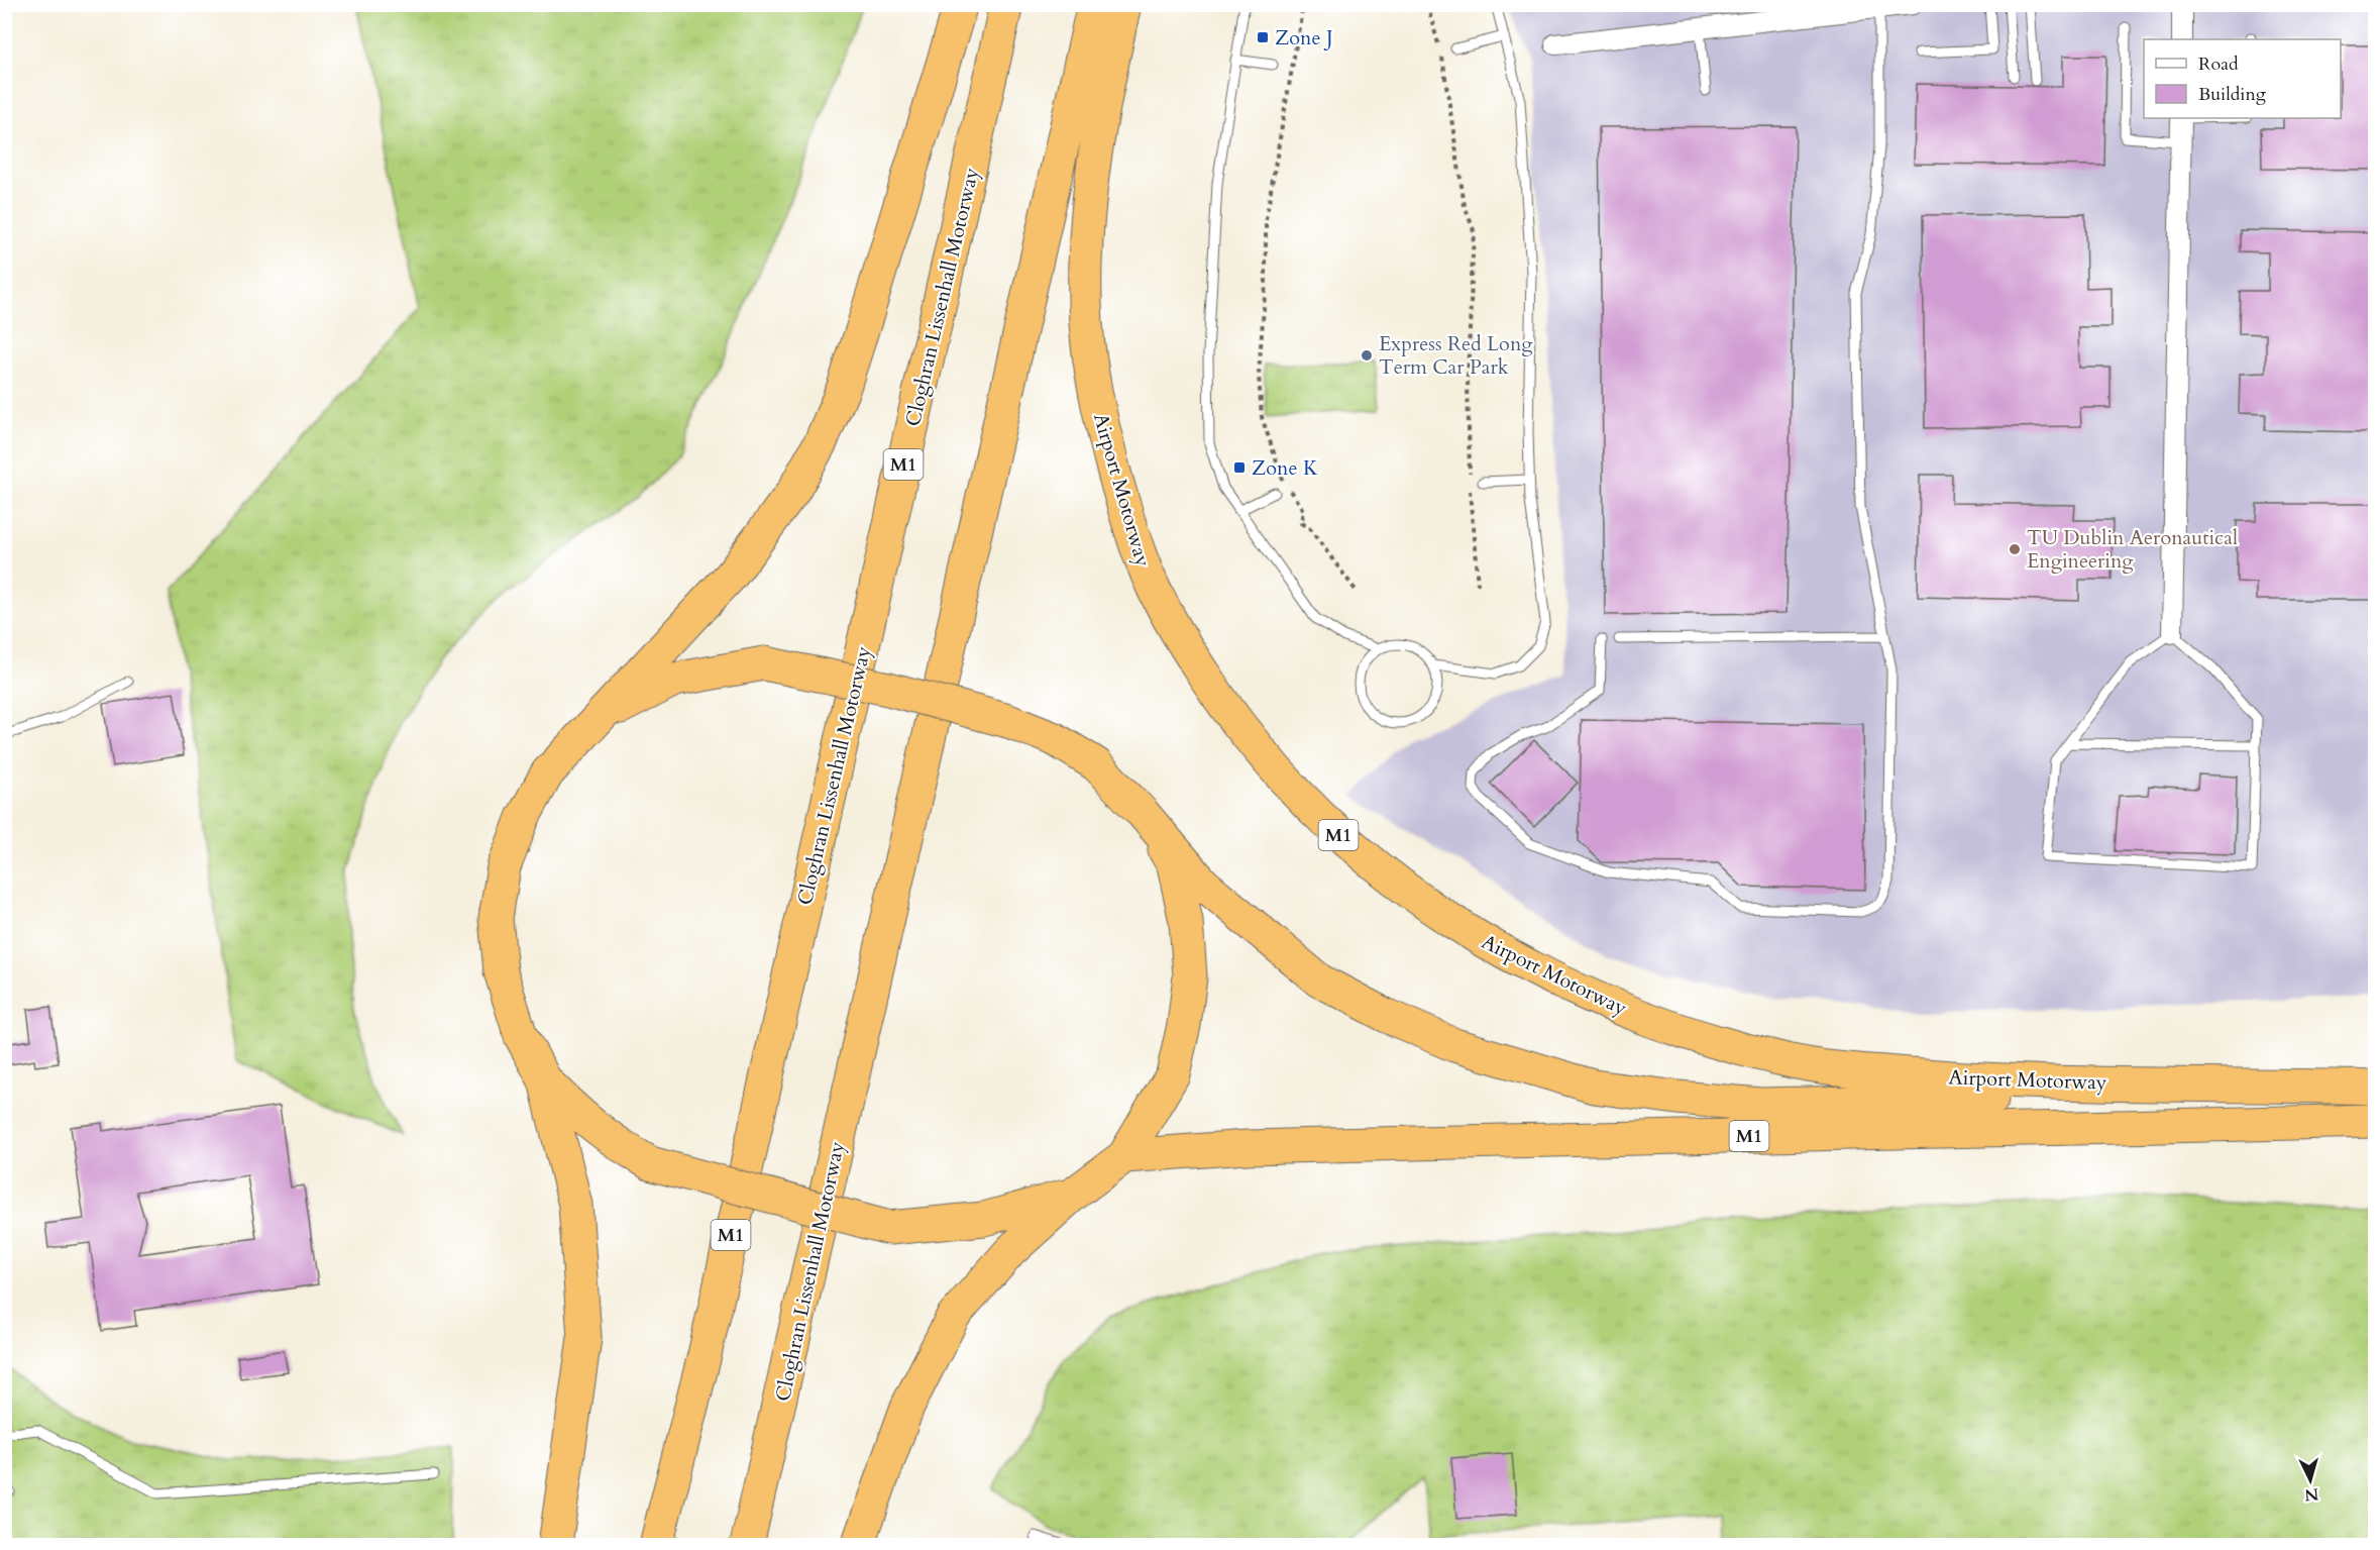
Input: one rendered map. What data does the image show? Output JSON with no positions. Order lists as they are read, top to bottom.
{
  "streets": {
    "highway": ["Cloghran Lissenhall Motorway", "M1", "Airport Motorway"]
  },
  "crossings": [
    ["M1", "Airport Motorway"]
  ],
  "places": {
    "transit": ["Zone J", "Zone K"],
    "other": ["Express Red Long Term Car Park", "TU Dublin Aeronautical Engineering"]
  },
  "legend": ["Road", "Building"],
  "north": "bottom"
}
